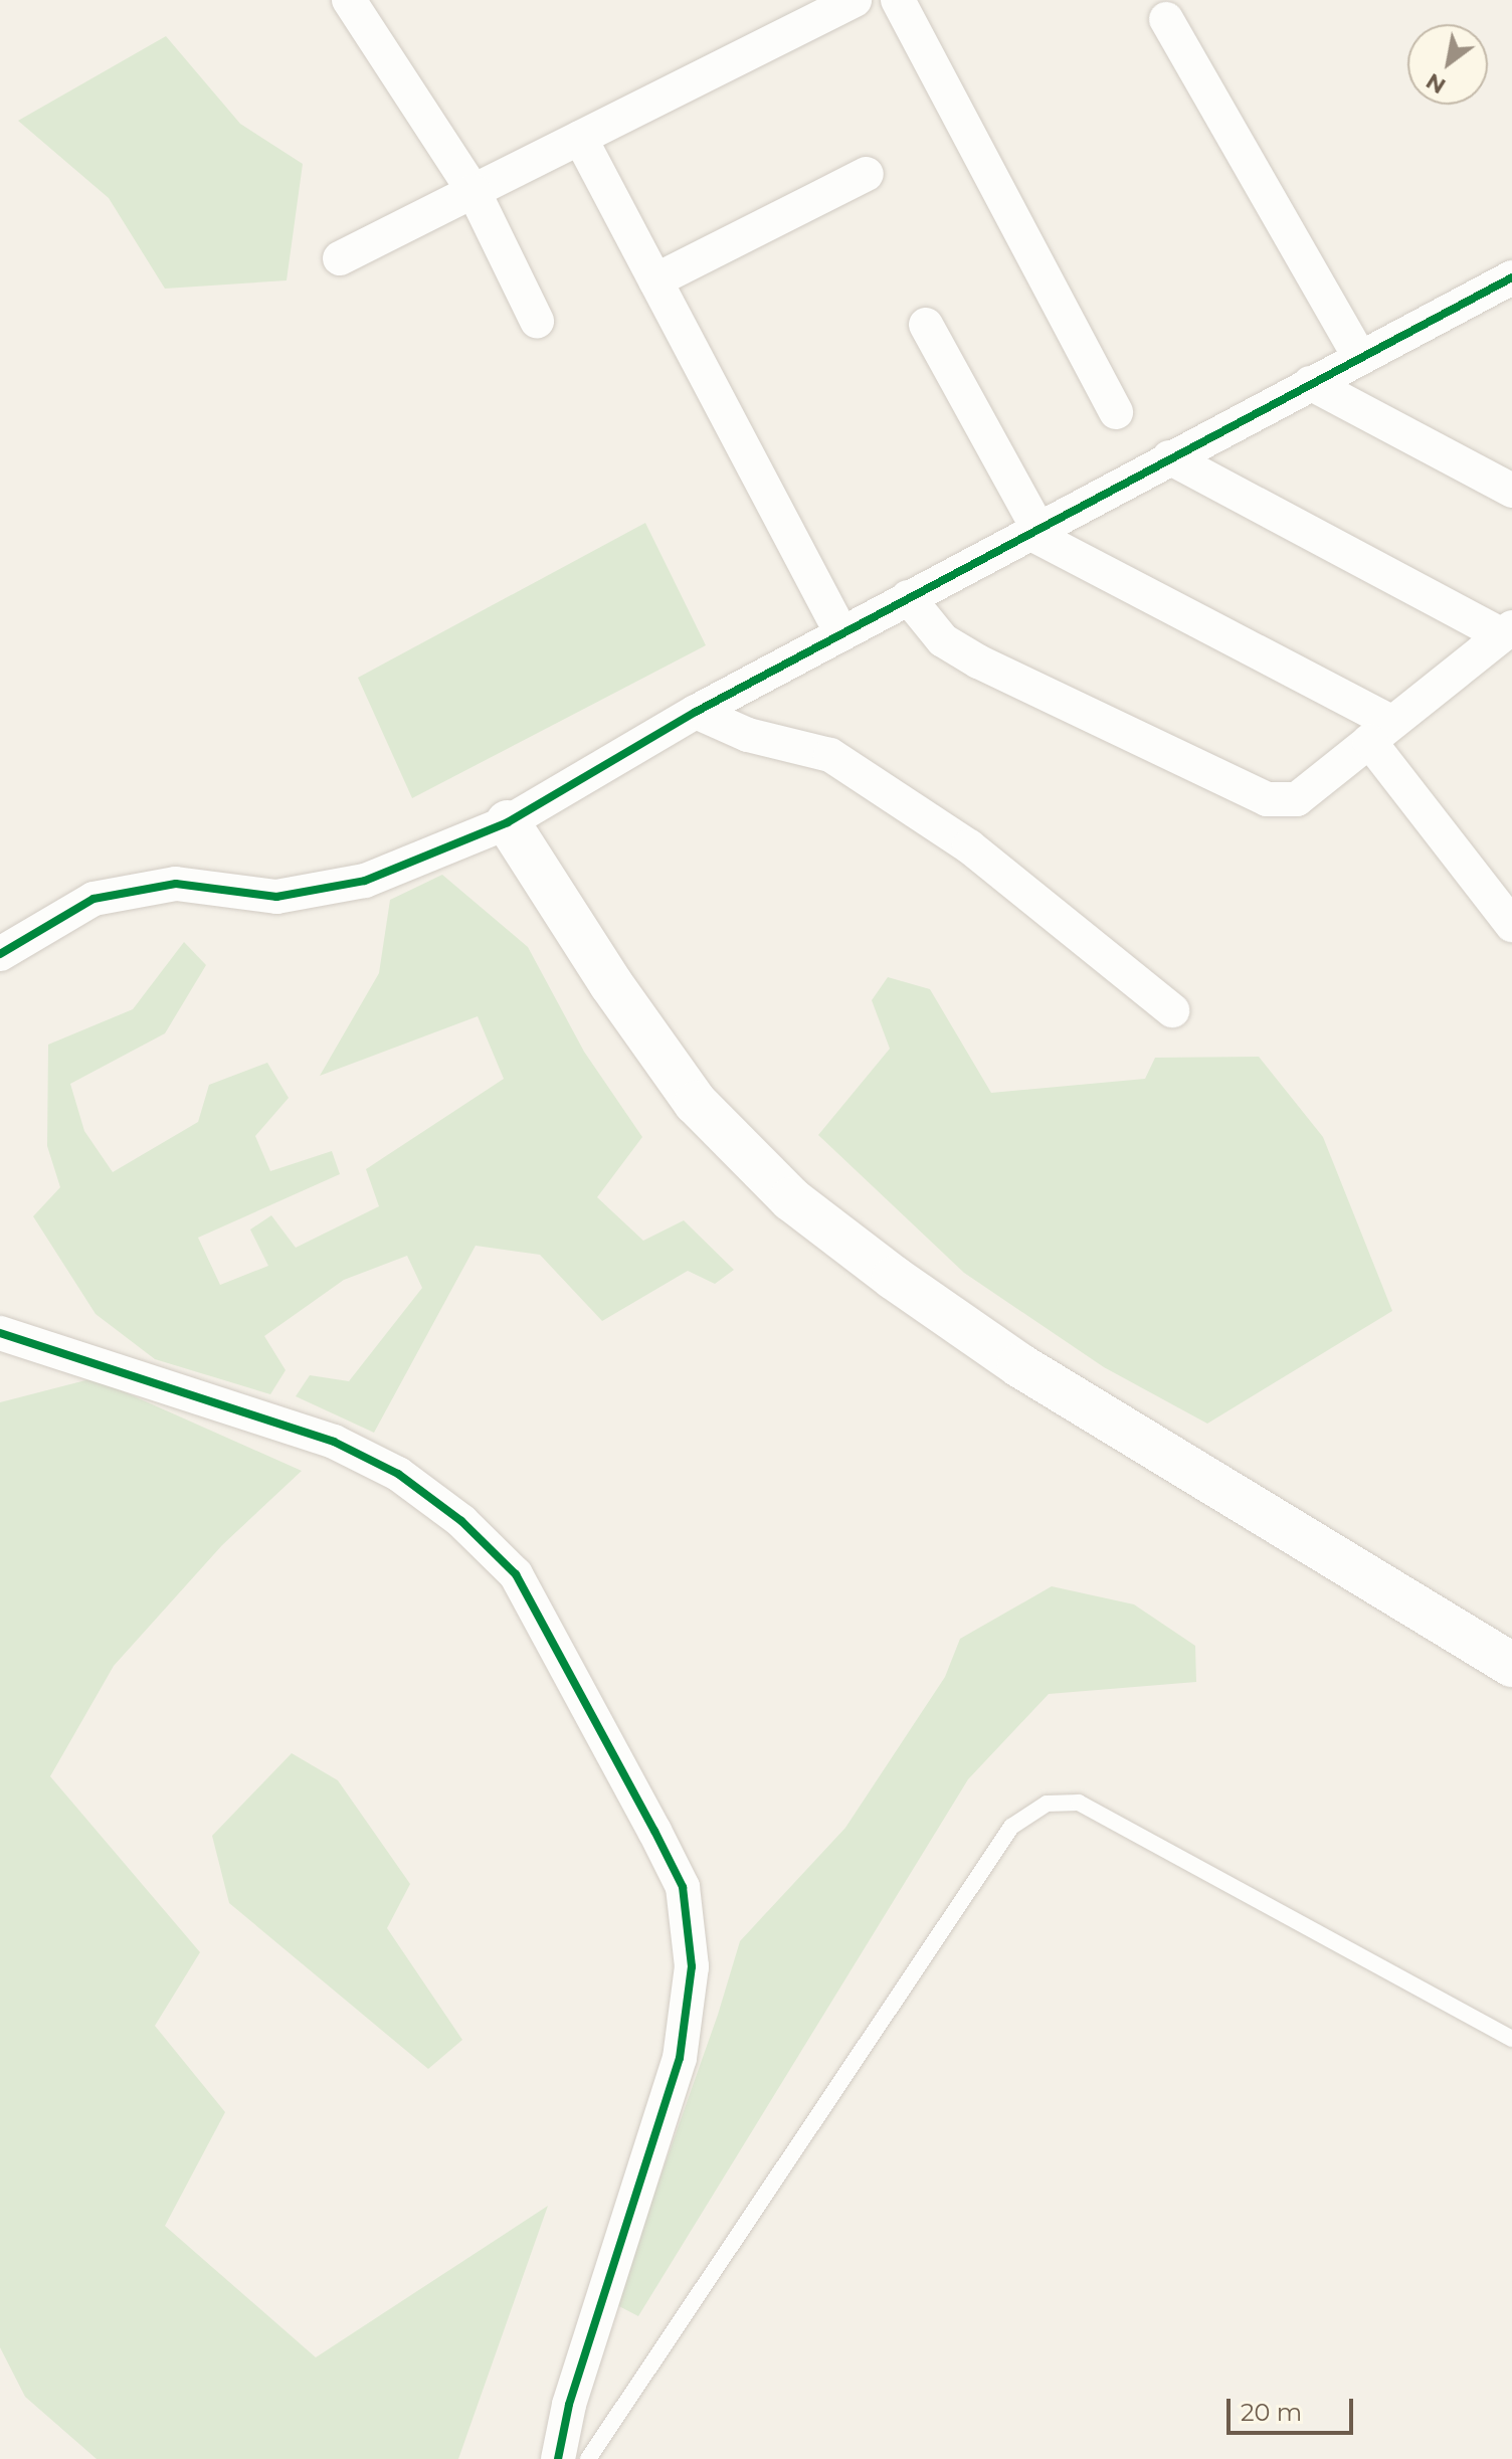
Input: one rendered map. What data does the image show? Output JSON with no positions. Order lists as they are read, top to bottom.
{
  "scale_bar": "20 m",
  "north": "bottom left"
}
